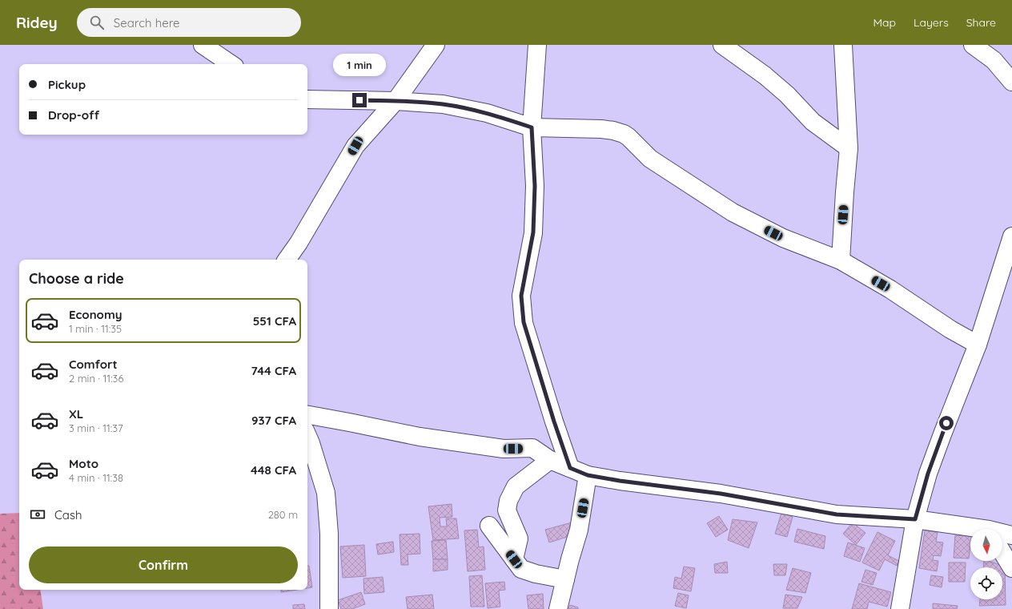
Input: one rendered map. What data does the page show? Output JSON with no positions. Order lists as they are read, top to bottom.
{
  "north": "bottom",
  "page": {
    "header": "Ridey",
    "search": "Search here",
    "nav": ["Map", "Layers", "Share"],
    "bubble": "1 min",
    "banner": ["Pickup", "Drop-off"],
    "heading": "Choose a ride",
    "list": [
      {
        "name": "Economy",
        "note": "1 min · 11:35",
        "value": "551 CFA"
      },
      {
        "name": "Comfort",
        "note": "2 min · 11:36",
        "value": "744 CFA"
      },
      {
        "name": "XL",
        "note": "3 min · 11:37",
        "value": "937 CFA"
      },
      {
        "name": "Moto",
        "note": "4 min · 11:38",
        "value": "448 CFA"
      }
    ],
    "pay": ["Cash", "280 m"],
    "buttons": "Confirm"
  }
}
